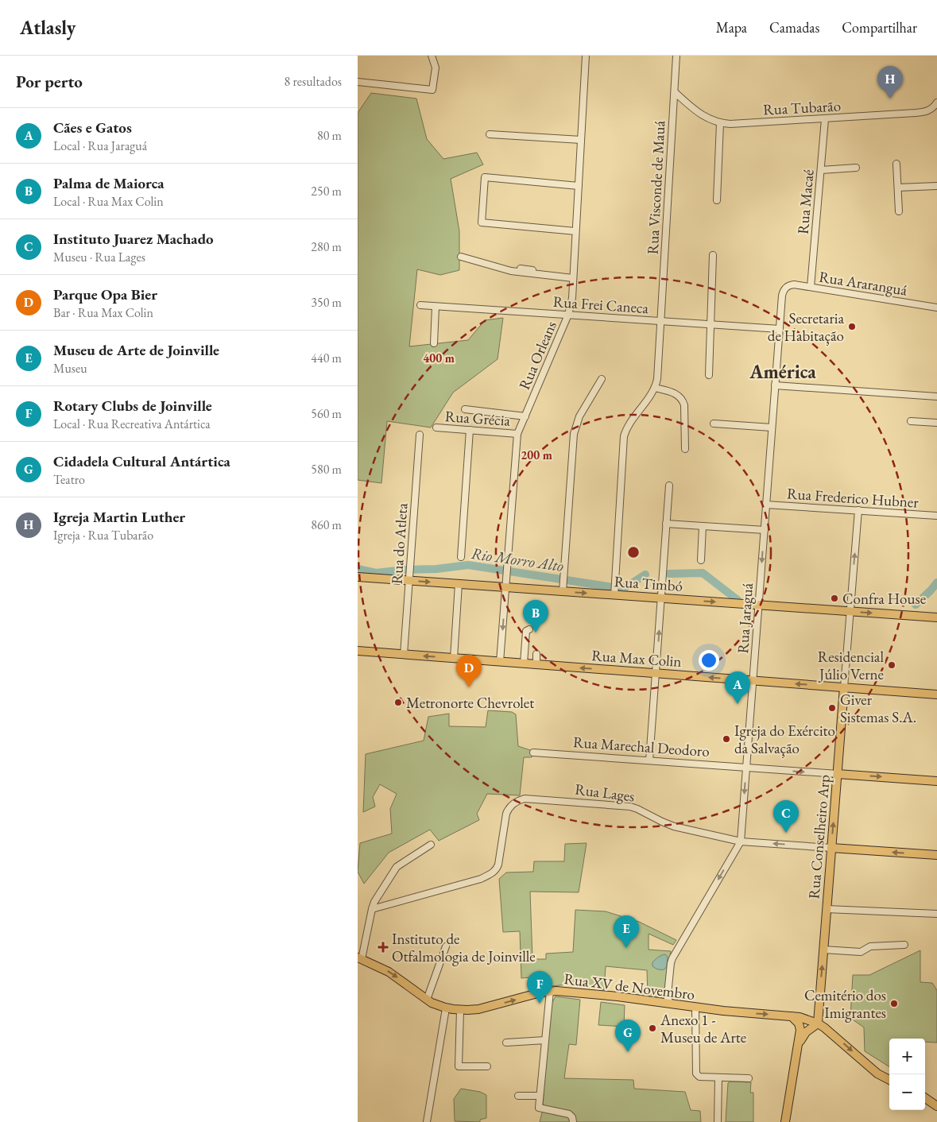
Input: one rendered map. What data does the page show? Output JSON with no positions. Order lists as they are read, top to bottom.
{
  "streets": {
    "main road": [
      "Rua Timbó",
      "Rua Max Colin",
      "Rua Marechal Deodoro",
      "Rua Lages",
      "Rua Conselheiro Arp",
      "Rua XV de Novembro"
    ],
    "street": [
      "Rua Tubarão",
      "Rua Visconde de Mauá",
      "Rua Macaé",
      "Rua Araranguá",
      "Rua Frei Caneca",
      "Rua Orleans",
      "Rua Grécia",
      "Rua Frederico Hubner",
      "Rua do Atleta",
      "Rua Jaraguá"
    ]
  },
  "crossings": [
    ["Rua Tubarão", "Rua Visconde de Mauá"],
    ["Rua Tubarão", "Rua Macaé"],
    ["Rua Visconde de Mauá", "Rua Frei Caneca"],
    ["Rua Macaé", "Rua Araranguá"],
    ["Rua Araranguá", "Rua Jaraguá"],
    ["Rua Frei Caneca", "Rua Orleans"],
    ["Rua Frei Caneca", "Rua Jaraguá"],
    ["Rua Orleans", "Rua Grécia"],
    ["Rua Orleans", "Rua Timbó"],
    ["Rua Orleans", "Rua Max Colin"],
    ["Rua Frederico Hubner", "Rua Jaraguá"],
    ["Rua Frederico Hubner", "Rua Conselheiro Arp"],
    ["Rua do Atleta", "Rua Timbó"],
    ["Rua do Atleta", "Rua Max Colin"],
    ["Rua Timbó", "Rua Jaraguá"],
    ["Rua Timbó", "Rua Conselheiro Arp"],
    ["Rua Jaraguá", "Rua Max Colin"],
    ["Rua Jaraguá", "Rua Marechal Deodoro"],
    ["Rua Jaraguá", "Rua Lages"],
    ["Rua Jaraguá", "Rua XV de Novembro"],
    ["Rua Max Colin", "Rua Conselheiro Arp"],
    ["Rua Marechal Deodoro", "Rua Conselheiro Arp"],
    ["Rua Lages", "Rua Conselheiro Arp"],
    ["Rua Conselheiro Arp", "Rua XV de Novembro"]
  ],
  "one_way": [
    "Rua Timbó",
    "Rua Jaraguá",
    "Rua Max Colin",
    "Rua Marechal Deodoro",
    "Rua Conselheiro Arp",
    "Rua XV de Novembro"
  ],
  "districts": ["América"],
  "water": ["Rio Morro Alto"],
  "places": {
    "other": [
      "Secretaria de Habitação",
      "Confra House",
      "Residencial Júlio Verne",
      "Metronorte Chevrolet",
      "Giver Sistemas S.A.",
      "Igreja do Exército da Salvação",
      "Cemitério dos Imigrantes",
      "Anexo 1 - Museu de Arte"
    ],
    "health": ["Instituto de Otfalmologia de Joinville"]
  },
  "page": {
    "header": "Atlasly",
    "nav": ["Mapa", "Camadas", "Compartilhar"],
    "heading": ["Por perto", "8 resultados"],
    "pins": [
      "H",
      "B",
      "D",
      "A",
      "C",
      "E",
      "F",
      "G"
    ],
    "list": [
      {
        "mark": "A",
        "name": "Cães e Gatos",
        "note": "Local · Rua Jaraguá",
        "value": "80 m"
      },
      {
        "mark": "B",
        "name": "Palma de Maiorca",
        "note": "Local · Rua Max Colin",
        "value": "250 m"
      },
      {
        "mark": "C",
        "name": "Instituto Juarez Machado",
        "note": "Museu · Rua Lages",
        "value": "280 m"
      },
      {
        "mark": "D",
        "name": "Parque Opa Bier",
        "note": "Bar · Rua Max Colin",
        "value": "350 m"
      },
      {
        "mark": "E",
        "name": "Museu de Arte de Joinville",
        "note": "Museu",
        "value": "440 m"
      },
      {
        "mark": "F",
        "name": "Rotary Clubs de Joinville",
        "note": "Local · Rua Recreativa Antártica",
        "value": "560 m"
      },
      {
        "mark": "G",
        "name": "Cidadela Cultural Antártica",
        "note": "Teatro",
        "value": "580 m"
      },
      {
        "mark": "H",
        "name": "Igreja Martin Luther",
        "note": "Igreja · Rua Tubarão",
        "value": "860 m"
      }
    ],
    "map_buttons": ["+", "−"]
  },
  "rings": ["400 m", "200 m"]
}
